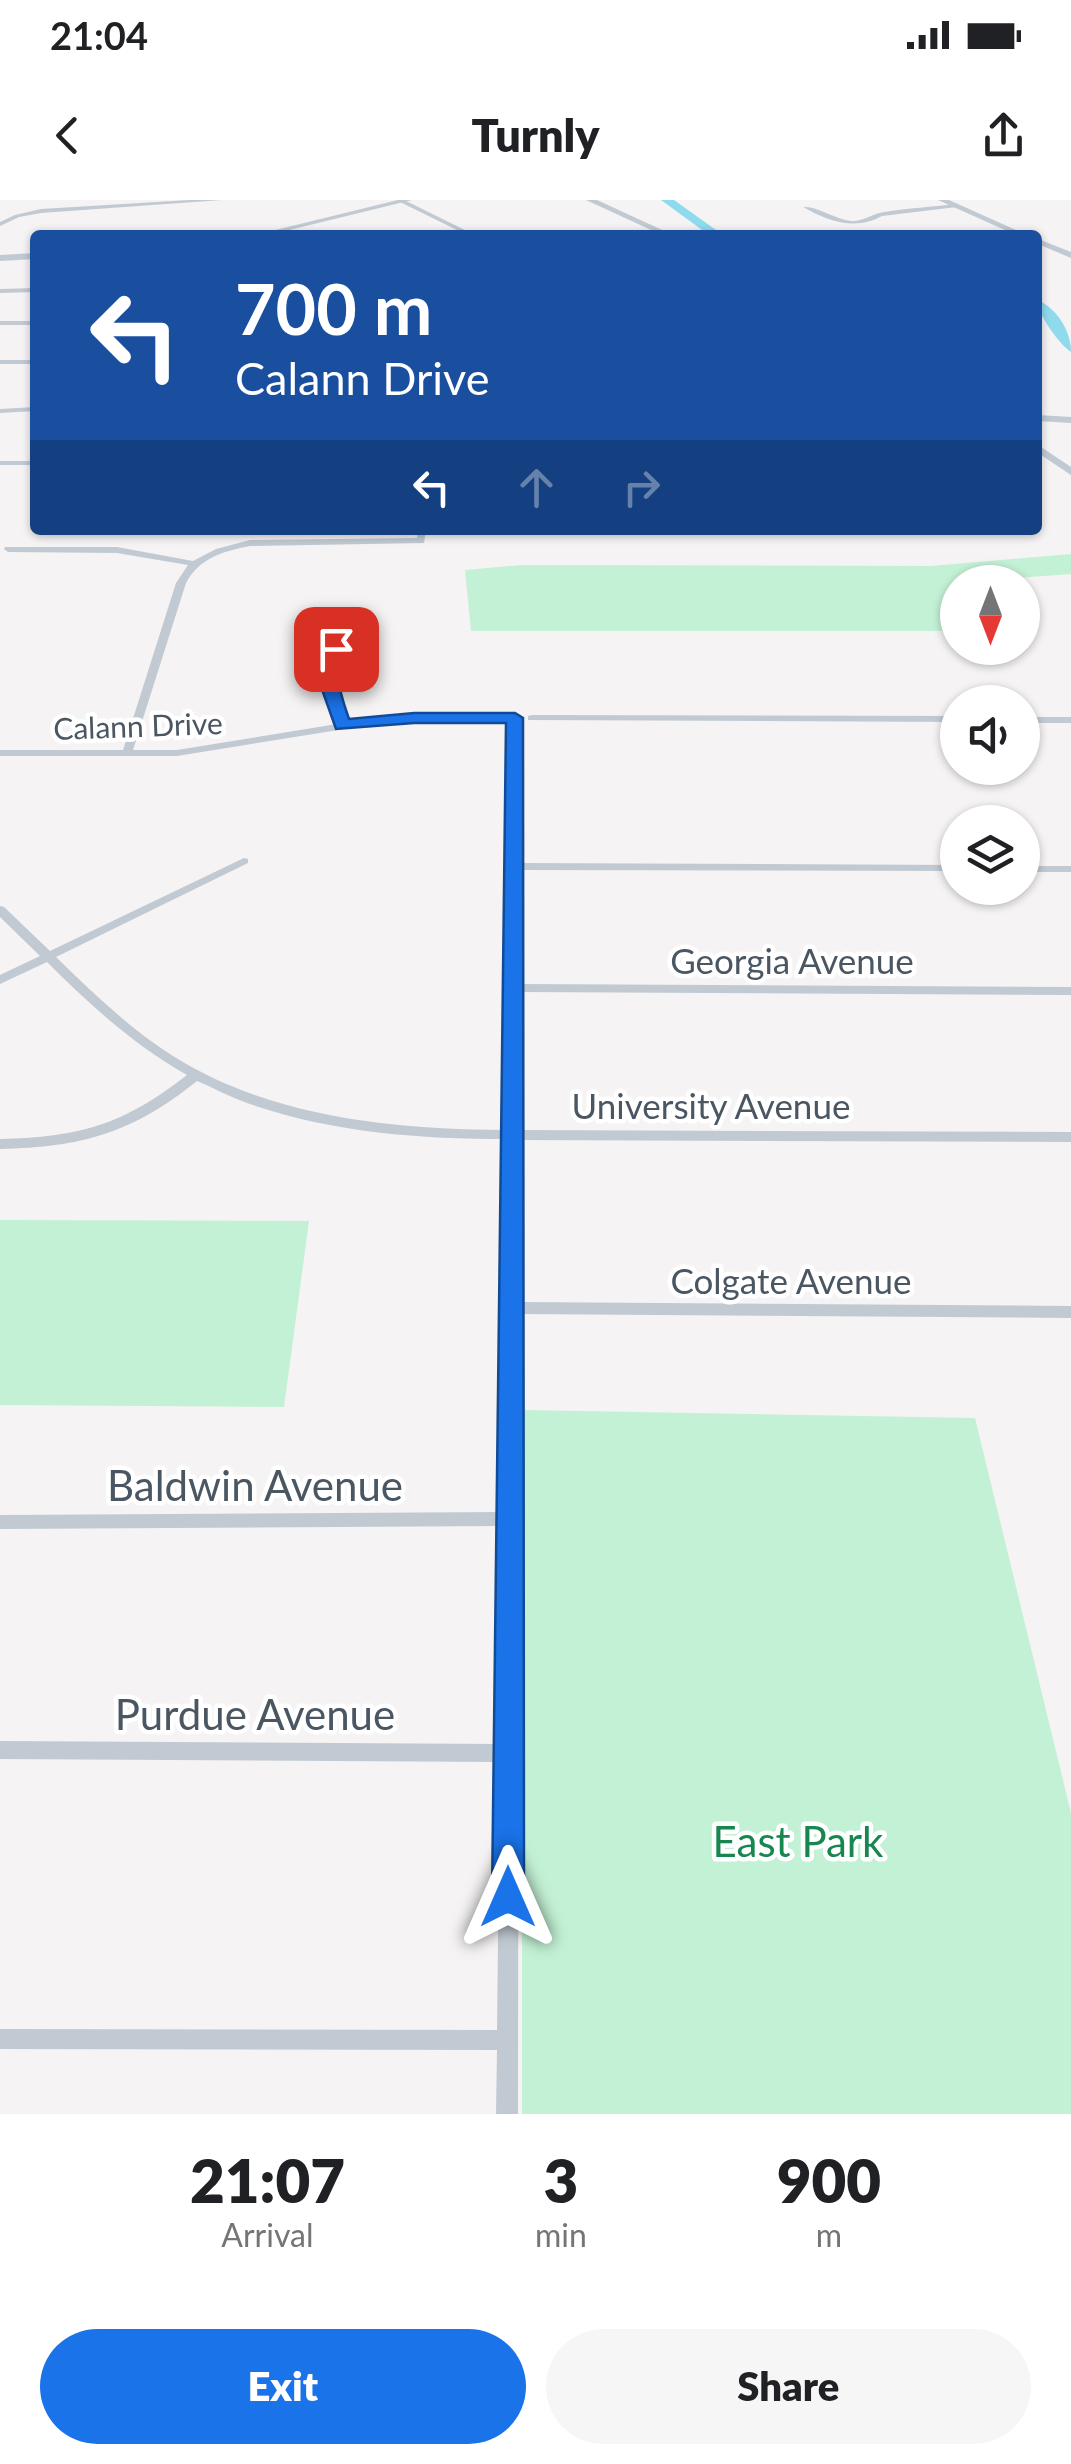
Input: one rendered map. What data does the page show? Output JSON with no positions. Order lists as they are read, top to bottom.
{
  "streets": {
    "street": [
      "Calann Drive",
      "Georgia Avenue",
      "University Avenue",
      "Colgate Avenue",
      "Baldwin Avenue",
      "Purdue Avenue"
    ]
  },
  "parks": ["East Park"],
  "north": "bottom",
  "page": {
    "status": "21:04",
    "header": "Turnly",
    "turn": ["700 m", "Calann Drive"],
    "eta": [
      "21:07",
      "Arrival",
      "3",
      "min",
      "900",
      "m"
    ],
    "buttons": ["Exit", "Share"]
  }
}
